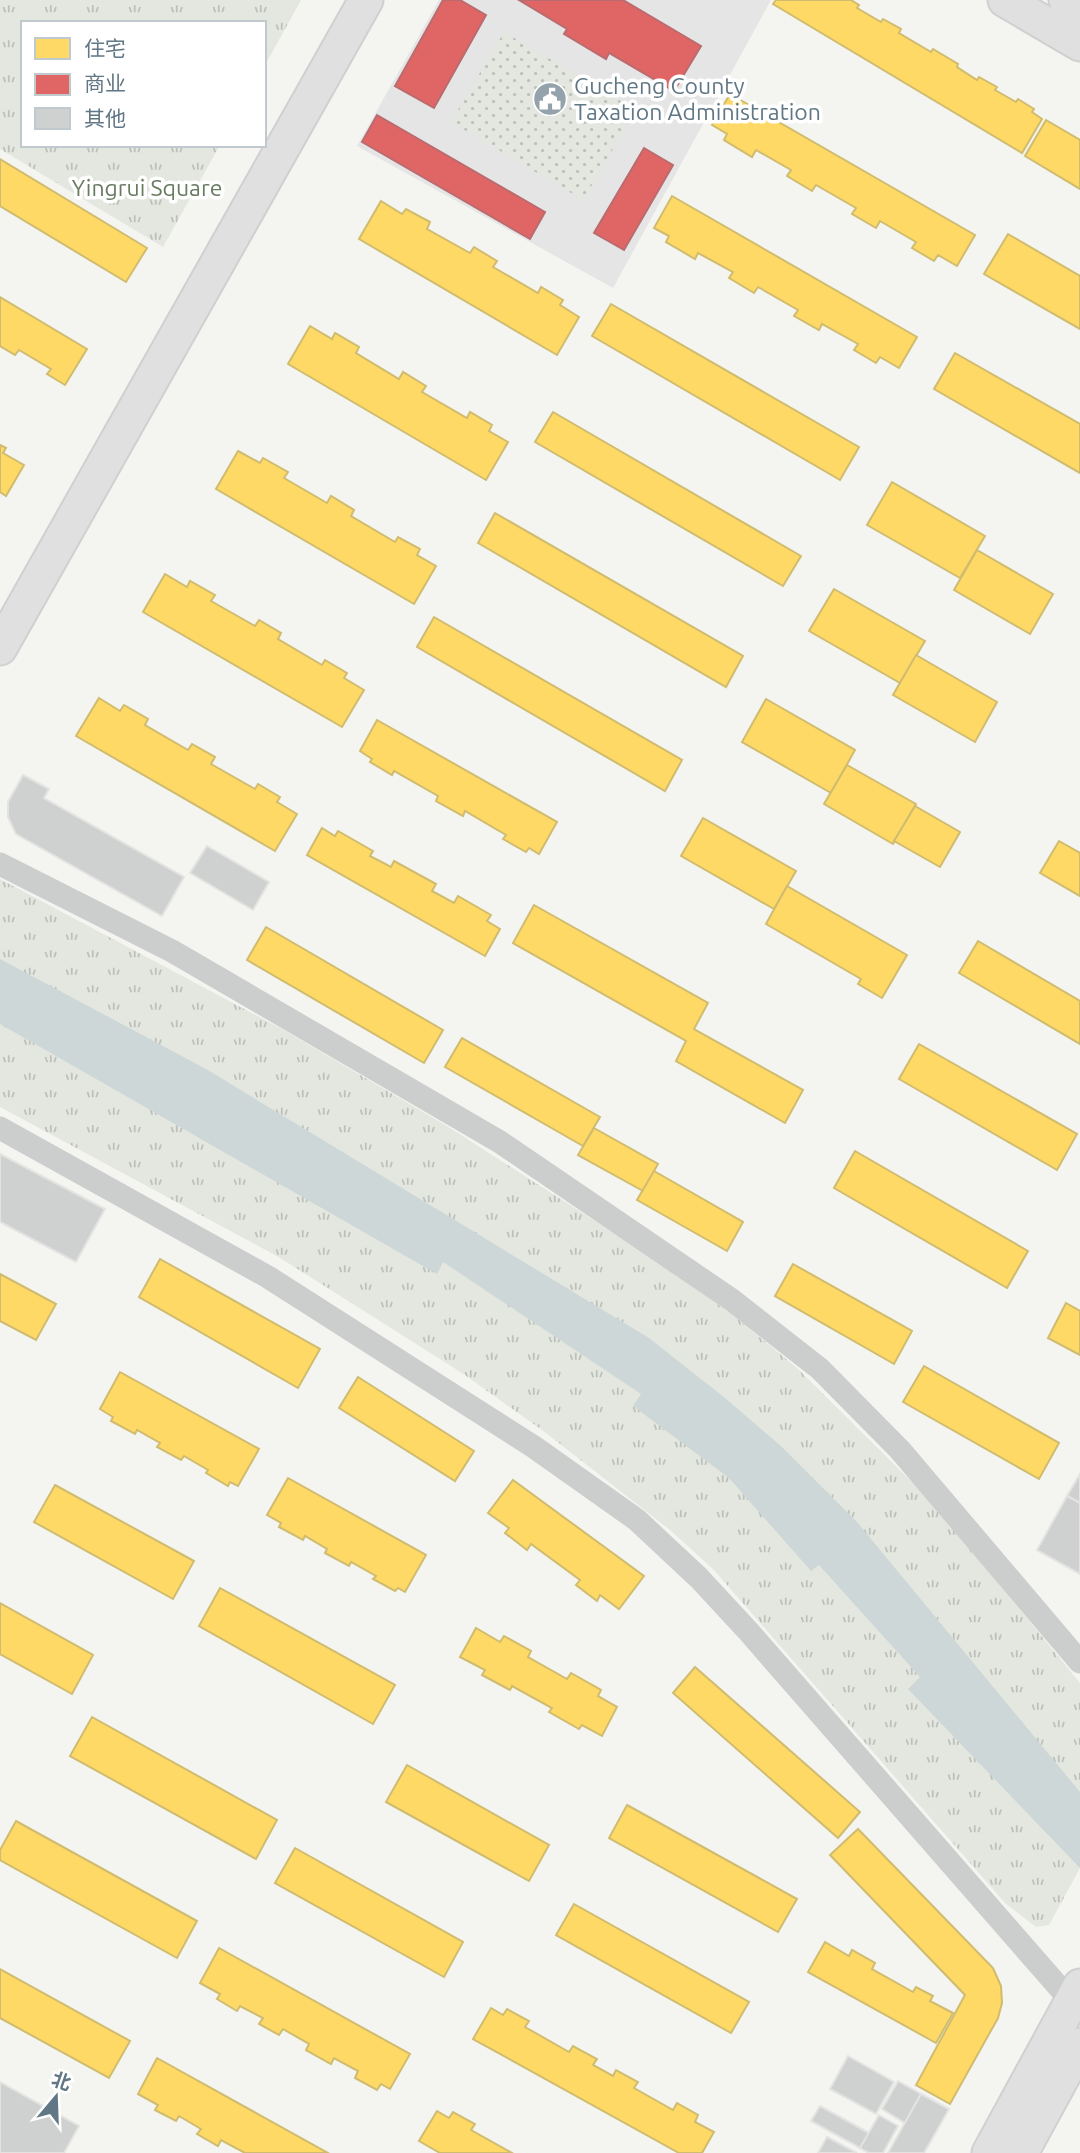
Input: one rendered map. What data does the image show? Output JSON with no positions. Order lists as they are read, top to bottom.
{
  "parks": ["Yingrui Square"],
  "places": {
    "public building": ["Gucheng County Taxation Administration"]
  },
  "legend": ["住宅", "商业", "其他"],
  "north": "top"
}
